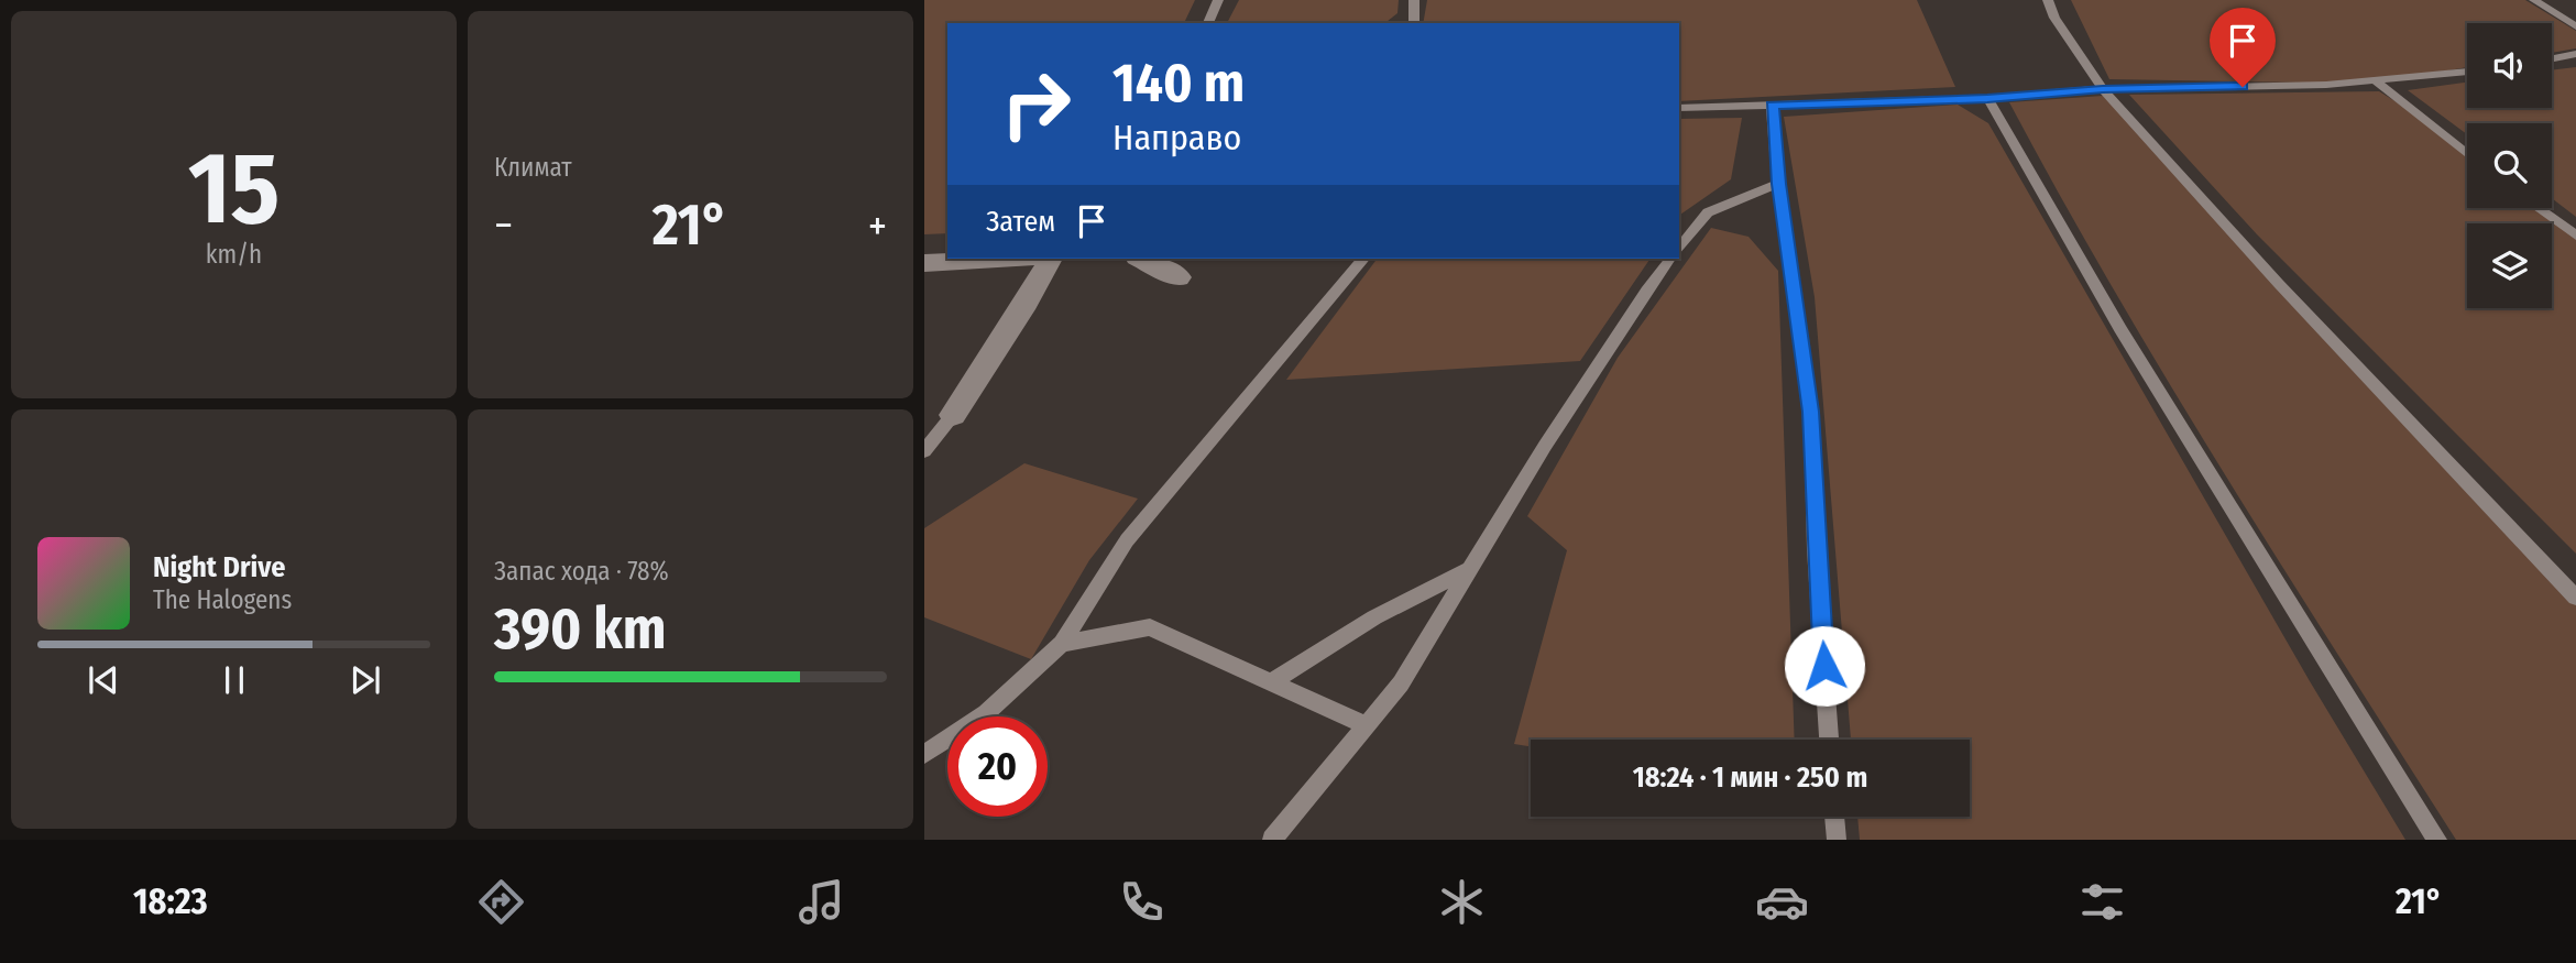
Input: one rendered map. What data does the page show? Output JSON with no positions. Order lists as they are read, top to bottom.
{
  "page": {
    "tile": [
      ["15", "km/h"],
      "Климат",
      ["Запас хода · 78%", "390 km"]
    ],
    "turn": ["140 m", "Направо"],
    "then": "Затем",
    "heat": ["−", "21°", "+"],
    "song": ["Night Drive", "The Halogens"],
    "limit": "20",
    "trip": "18:24 · 1 мин · 250 m",
    "tabs": ["18:23", "21°"]
  }
}
